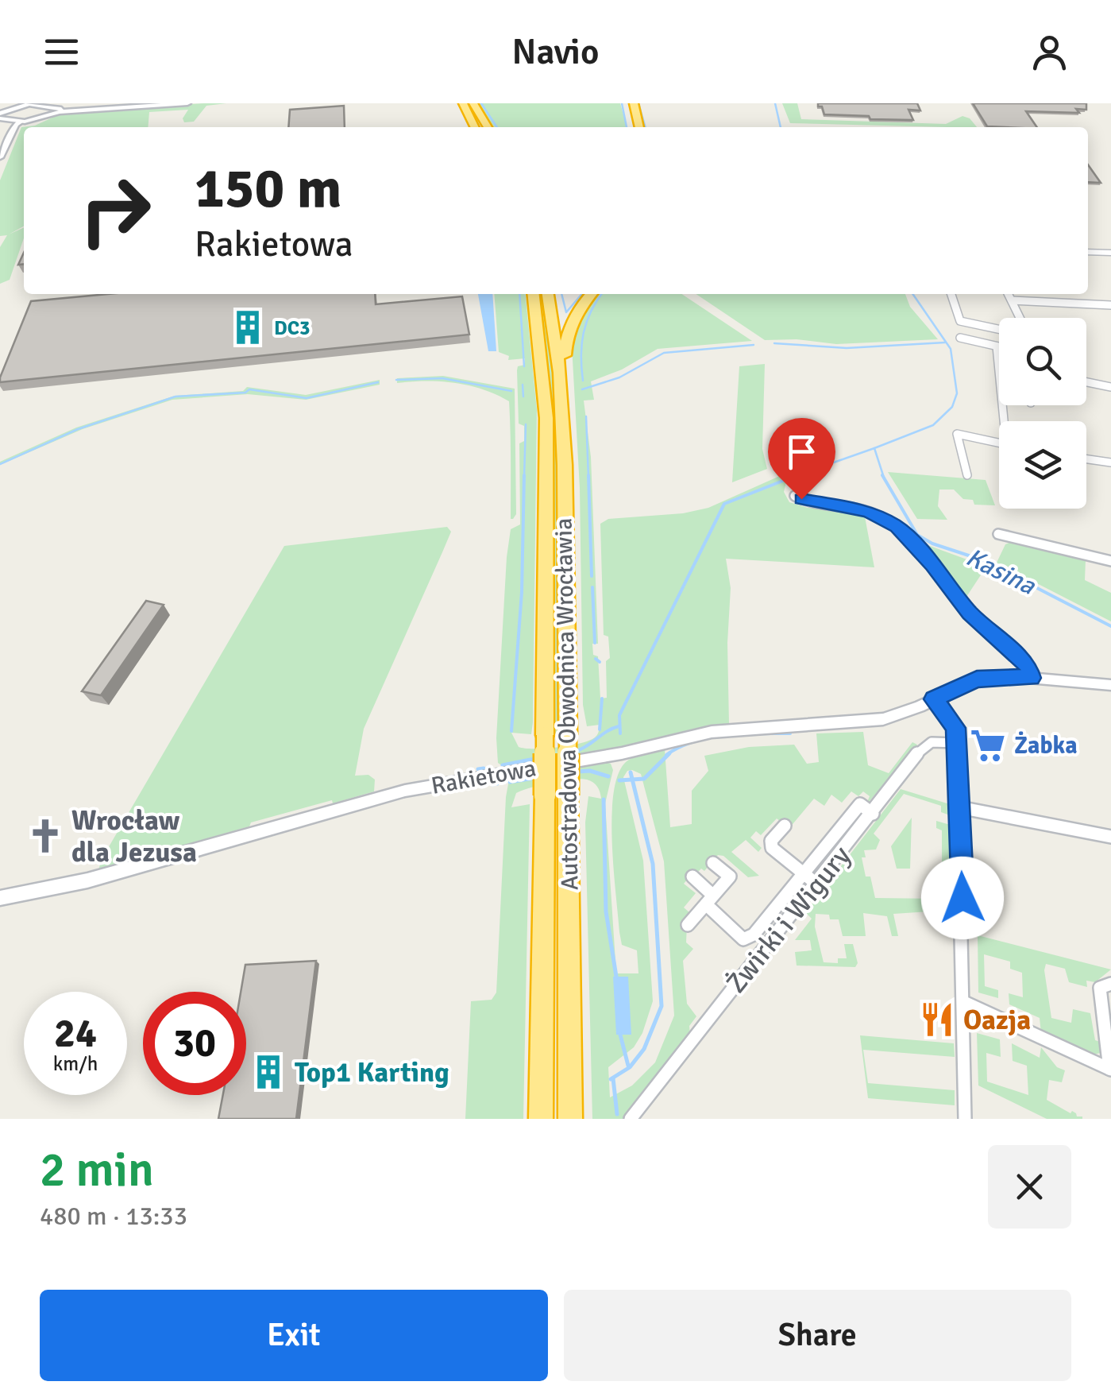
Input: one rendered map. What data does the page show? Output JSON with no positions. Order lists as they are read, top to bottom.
{
  "streets": {
    "highway": ["Autostradowa Obwodnica Wrocławia"],
    "street": ["Rakietowa", "Żwirki i Wigury"]
  },
  "water": ["Kasina"],
  "places": {
    "building": ["DC3", "Top1 Karting"],
    "supermarket": ["Żabka"],
    "church": ["Wrocław dla Jezusa"],
    "restaurant": ["Oazja"]
  },
  "page": {
    "header": "Navio",
    "turn": ["150 m", "Rakietowa"],
    "speed": "24 km/h",
    "limit": "30",
    "heading": ["2 min", "480 m · 13:33"],
    "buttons": ["Exit", "Share"]
  }
}
